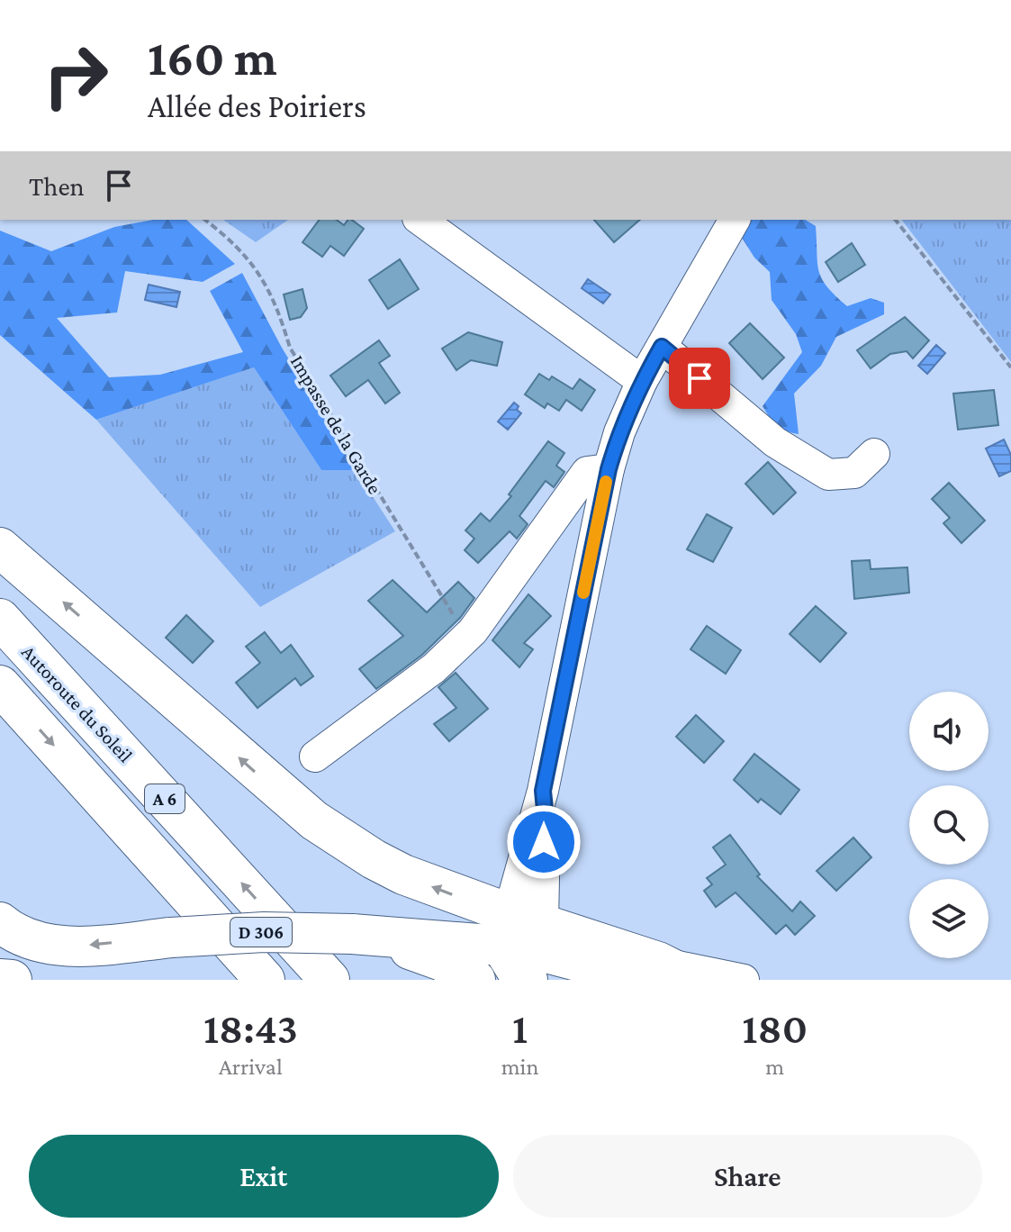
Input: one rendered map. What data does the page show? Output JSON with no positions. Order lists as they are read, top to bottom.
{
  "streets": {
    "main road": ["Autoroute du Soleil", "A 6", "D 306"],
    "path": ["Impasse de la Garde"]
  },
  "page": {
    "turn": ["160 m", "Allée des Poiriers"],
    "then": "Then",
    "eta": [
      "18:43",
      "Arrival",
      "1",
      "min",
      "180",
      "m"
    ],
    "buttons": ["Exit", "Share"]
  }
}
